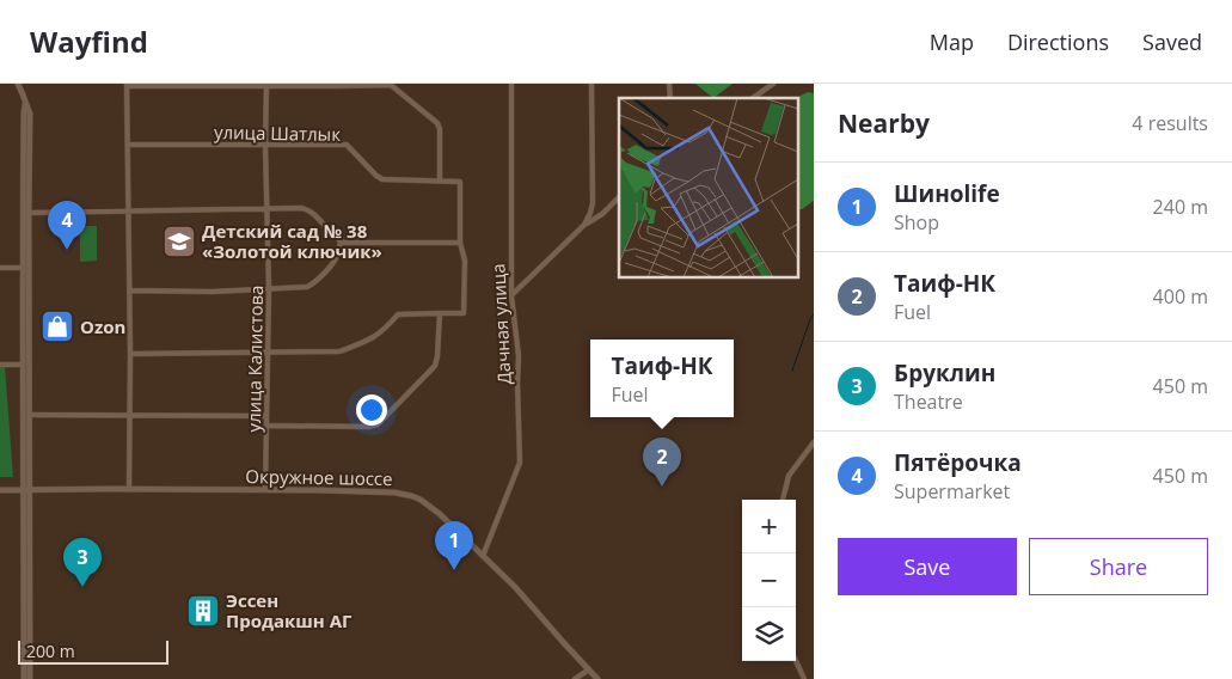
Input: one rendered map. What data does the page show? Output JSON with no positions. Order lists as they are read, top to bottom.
{
  "streets": {
    "street": [
      "улица Шатлык",
      "Дачная улица",
      "улица Калистова",
      "Окружное шоссе"
    ]
  },
  "crossings": [
    ["улица Шатлык", "улица Калистова"],
    ["Дачная улица", "Окружное шоссе"],
    ["улица Калистова", "Окружное шоссе"]
  ],
  "places": {
    "school or university": ["Детский сад № 38 «Золотой ключик»"],
    "shop": ["Ozon"],
    "building": ["Эссен Продакшн АГ"]
  },
  "scale_bar": "200 m",
  "page": {
    "header": "Wayfind",
    "nav": ["Map", "Directions", "Saved"],
    "heading": ["Nearby", "4 results"],
    "list": [
      {
        "mark": "1",
        "name": "Шиноlife",
        "note": "Shop",
        "value": "240 m"
      },
      {
        "mark": "2",
        "name": "Таиф-НК",
        "note": "Fuel",
        "value": "400 m"
      },
      {
        "mark": "3",
        "name": "Бруклин",
        "note": "Theatre",
        "value": "450 m"
      },
      {
        "mark": "4",
        "name": "Пятёрочка",
        "note": "Supermarket",
        "value": "450 m"
      }
    ],
    "pins": [
      "4",
      "2",
      "1",
      "3"
    ],
    "popup": ["Таиф-НК", "Fuel"],
    "map_buttons": ["+", "−"],
    "buttons": ["Save", "Share"],
    "scale": "200 m"
  }
}
